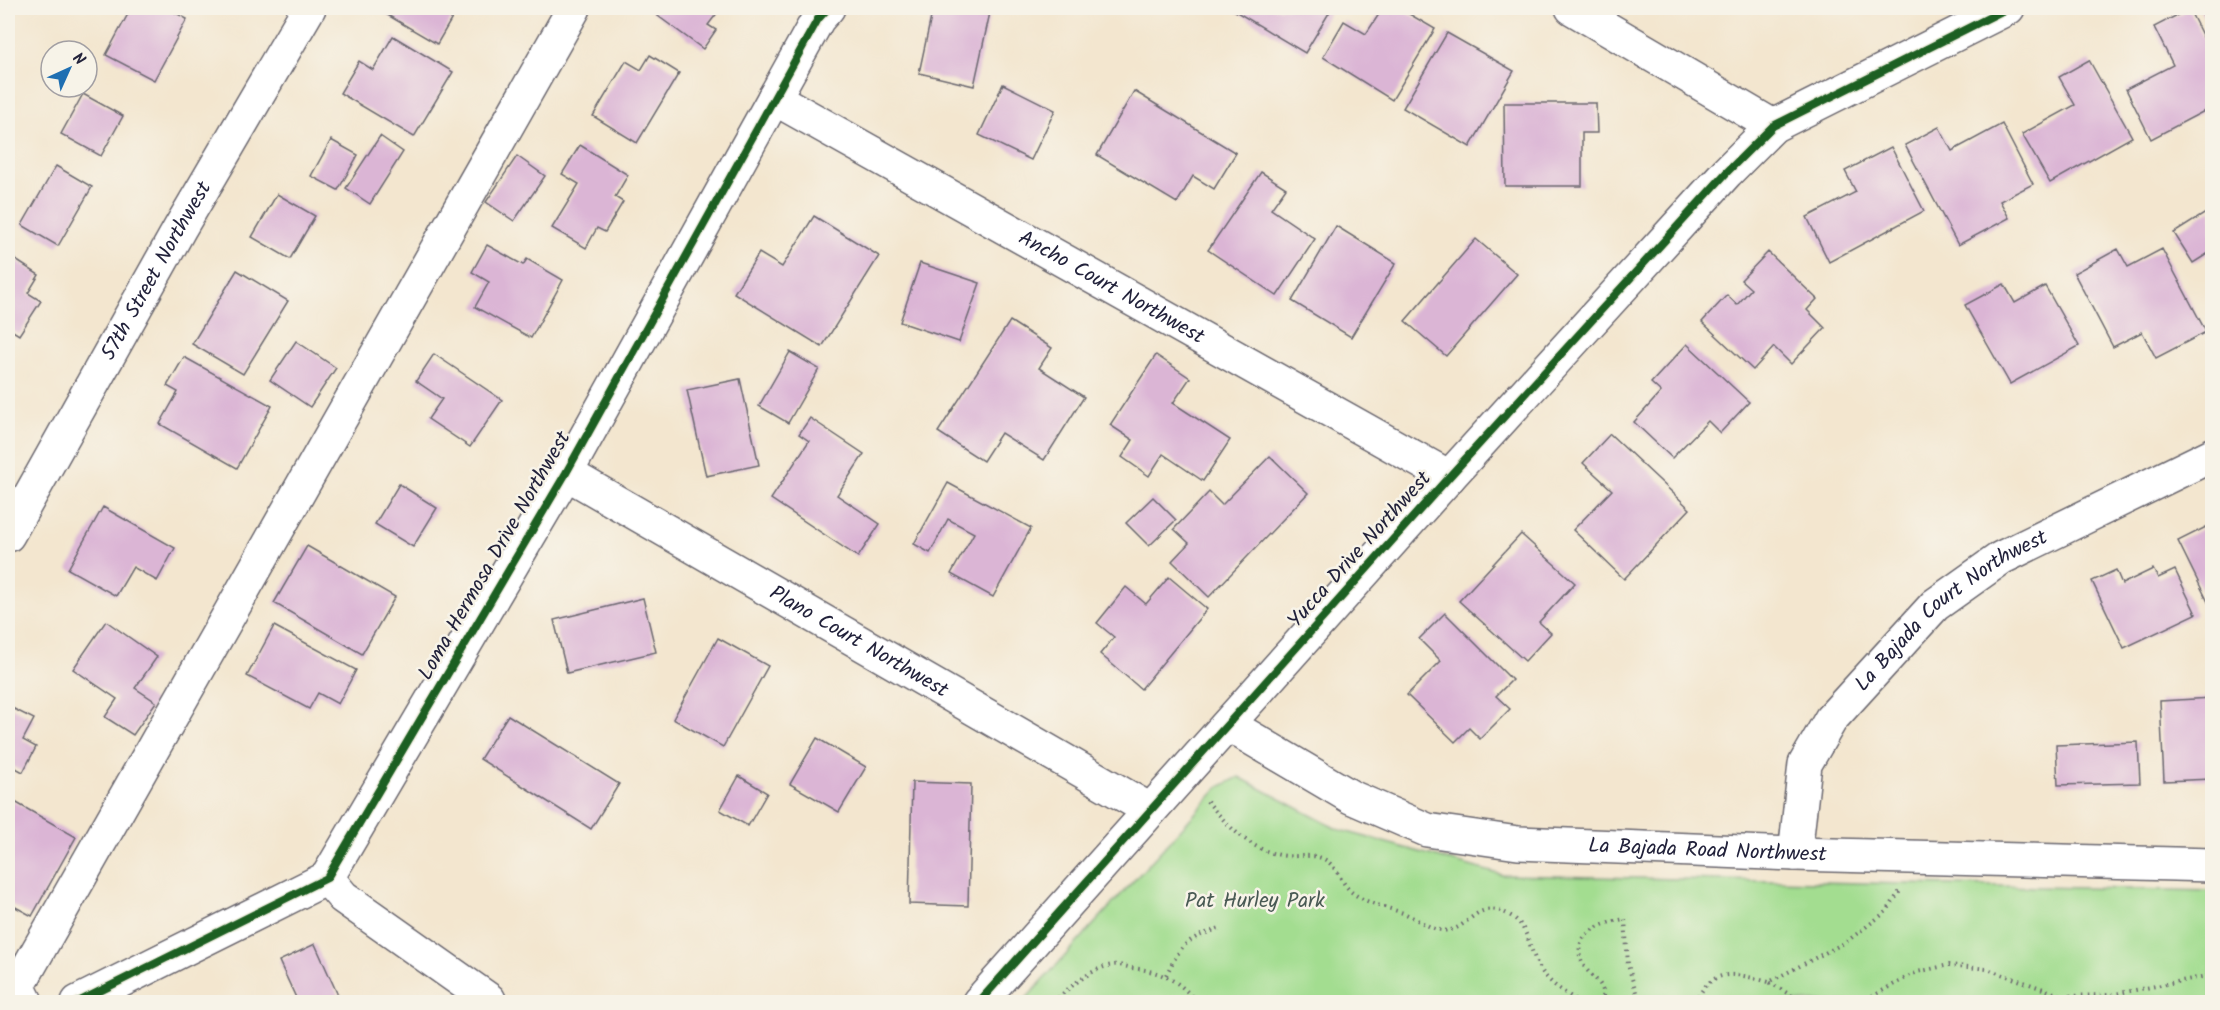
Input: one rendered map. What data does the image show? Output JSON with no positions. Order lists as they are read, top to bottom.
{
  "streets": {
    "street": [
      "57th Street Northwest",
      "Ancho Court Northwest",
      "Yucca Drive Northwest",
      "Loma Hermosa Drive Northwest",
      "La Bajada Court Northwest",
      "Plano Court Northwest",
      "La Bajada Road Northwest"
    ]
  },
  "crossings": [
    ["Ancho Court Northwest", "Yucca Drive Northwest"],
    ["Ancho Court Northwest", "Loma Hermosa Drive Northwest"],
    ["Yucca Drive Northwest", "Plano Court Northwest"],
    ["Yucca Drive Northwest", "La Bajada Road Northwest"],
    ["Loma Hermosa Drive Northwest", "Plano Court Northwest"],
    ["La Bajada Court Northwest", "La Bajada Road Northwest"]
  ],
  "parks": ["Pat Hurley Park"],
  "north": "top right"
}
